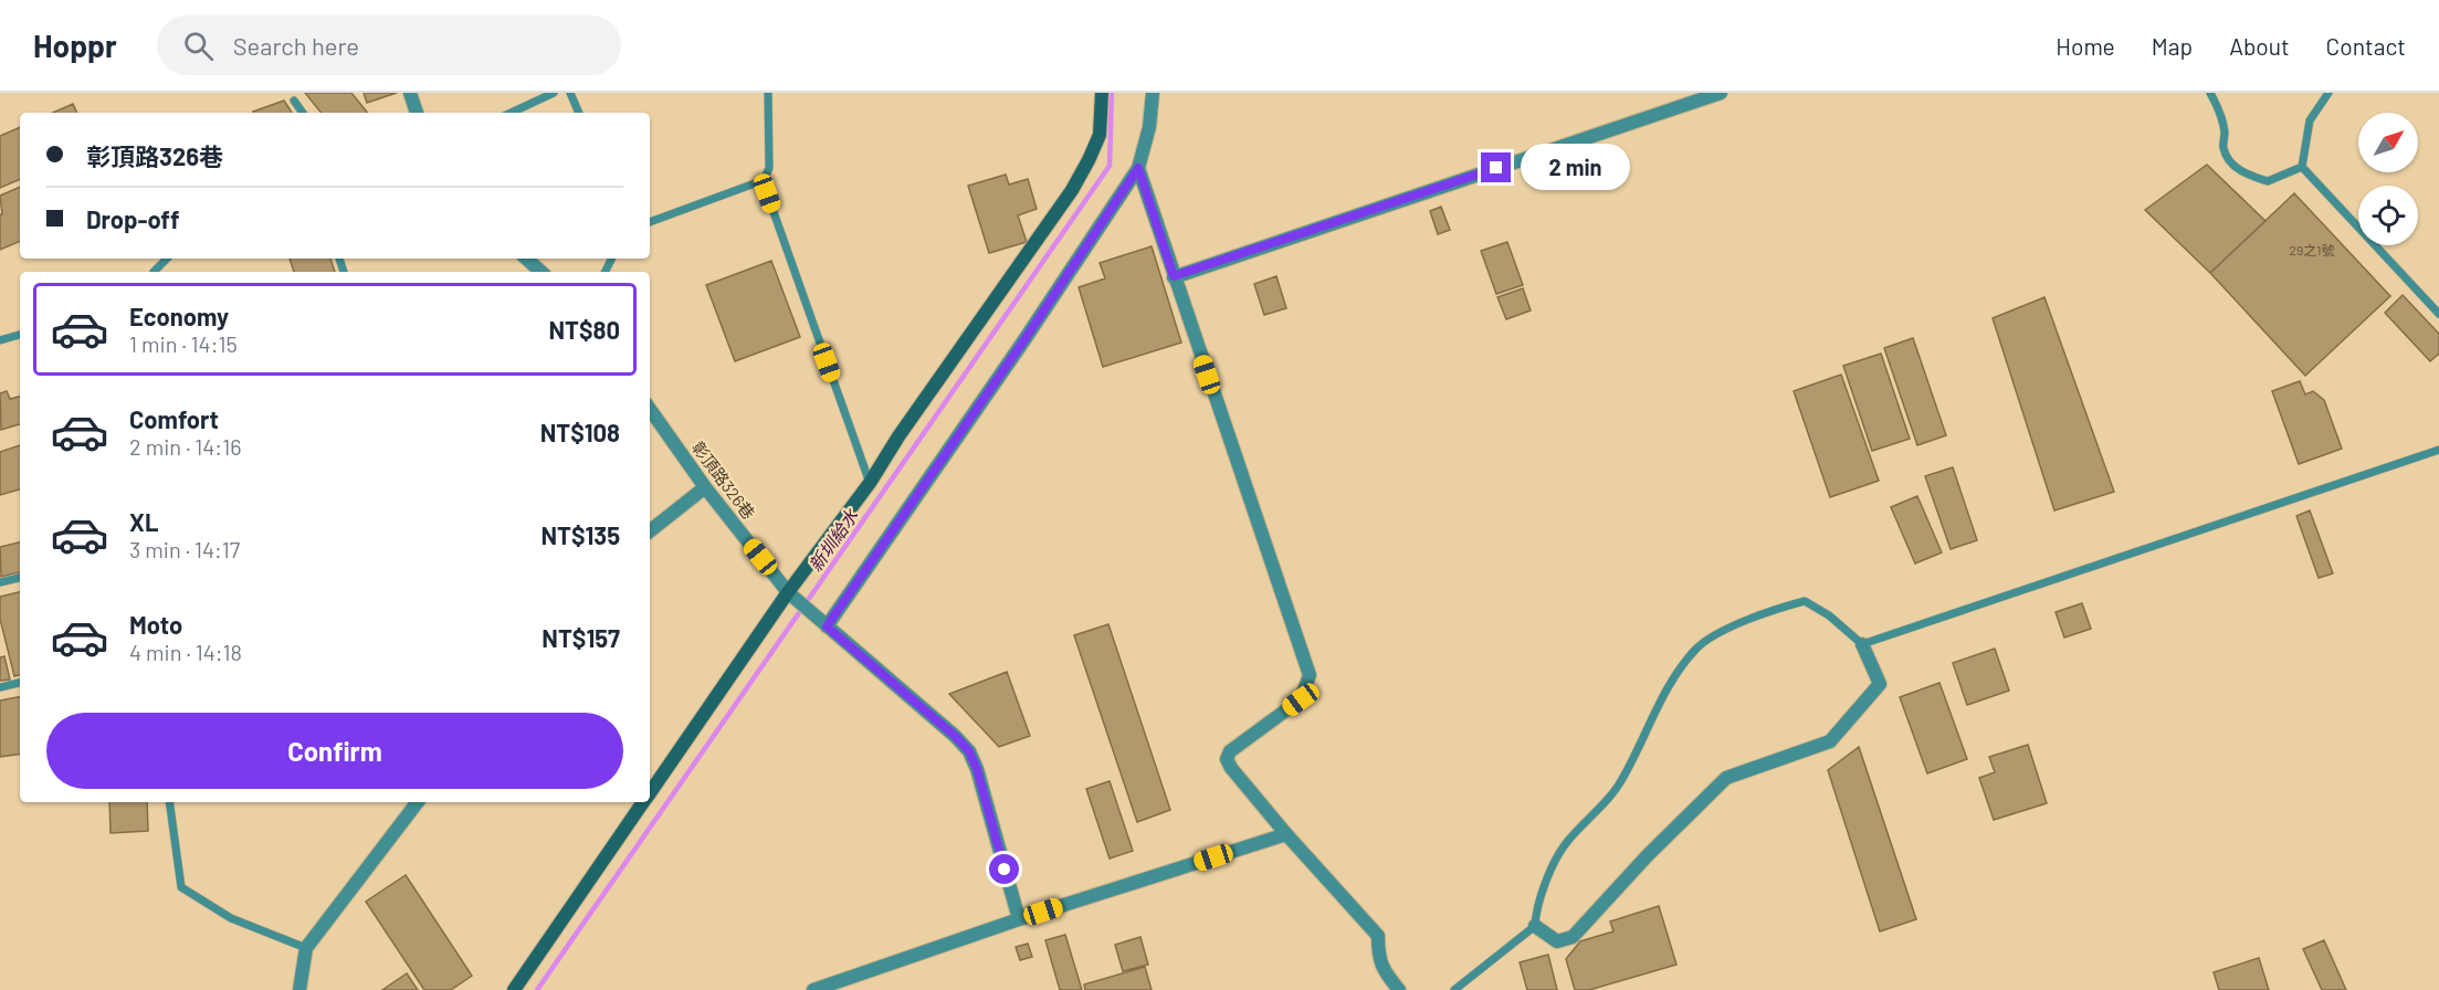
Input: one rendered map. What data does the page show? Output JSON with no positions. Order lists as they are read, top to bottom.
{
  "streets": {
    "street": ["彰頂路326巷"]
  },
  "water": ["新圳給水"],
  "house_numbers": ["29之1號"],
  "north": "top right",
  "page": {
    "header": "Hoppr",
    "search": "Search here",
    "nav": [
      "Home",
      "Map",
      "About",
      "Contact"
    ],
    "banner": ["彰頂路326巷", "Drop-off"],
    "bubble": "2 min",
    "list": [
      {
        "name": "Economy",
        "note": "1 min · 14:15",
        "value": "NT$80"
      },
      {
        "name": "Comfort",
        "note": "2 min · 14:16",
        "value": "NT$108"
      },
      {
        "name": "XL",
        "note": "3 min · 14:17",
        "value": "NT$135"
      },
      {
        "name": "Moto",
        "note": "4 min · 14:18",
        "value": "NT$157"
      }
    ],
    "buttons": "Confirm"
  }
}
